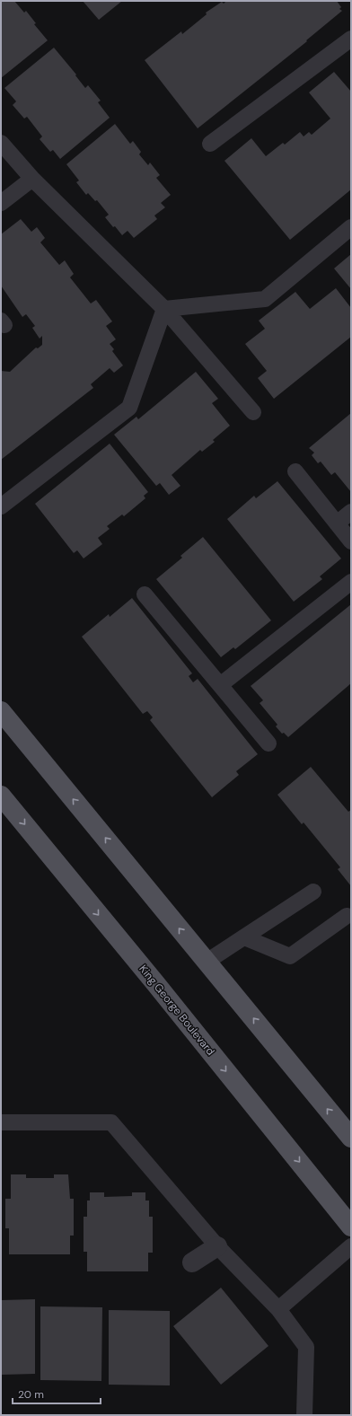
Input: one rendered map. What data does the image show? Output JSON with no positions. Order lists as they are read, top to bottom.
{
  "streets": {
    "main road": ["King George Boulevard"]
  },
  "scale_bar": "20 m"
}
